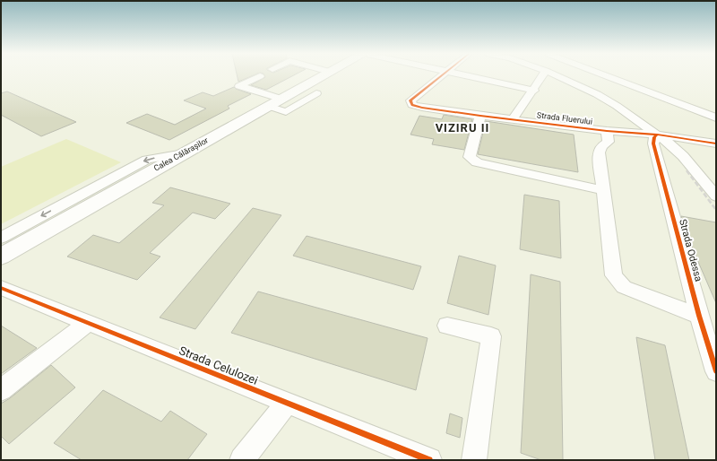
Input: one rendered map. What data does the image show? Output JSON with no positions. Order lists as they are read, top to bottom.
{
  "streets": {
    "main road": ["Calea Călărașilor"],
    "street": ["Strada Fluerului", "Strada Odessa", "Strada Celulozei"]
  },
  "crossings": [
    ["Strada Fluerului", "Strada Odessa"]
  ],
  "districts": ["VIZIRU II"]
}
